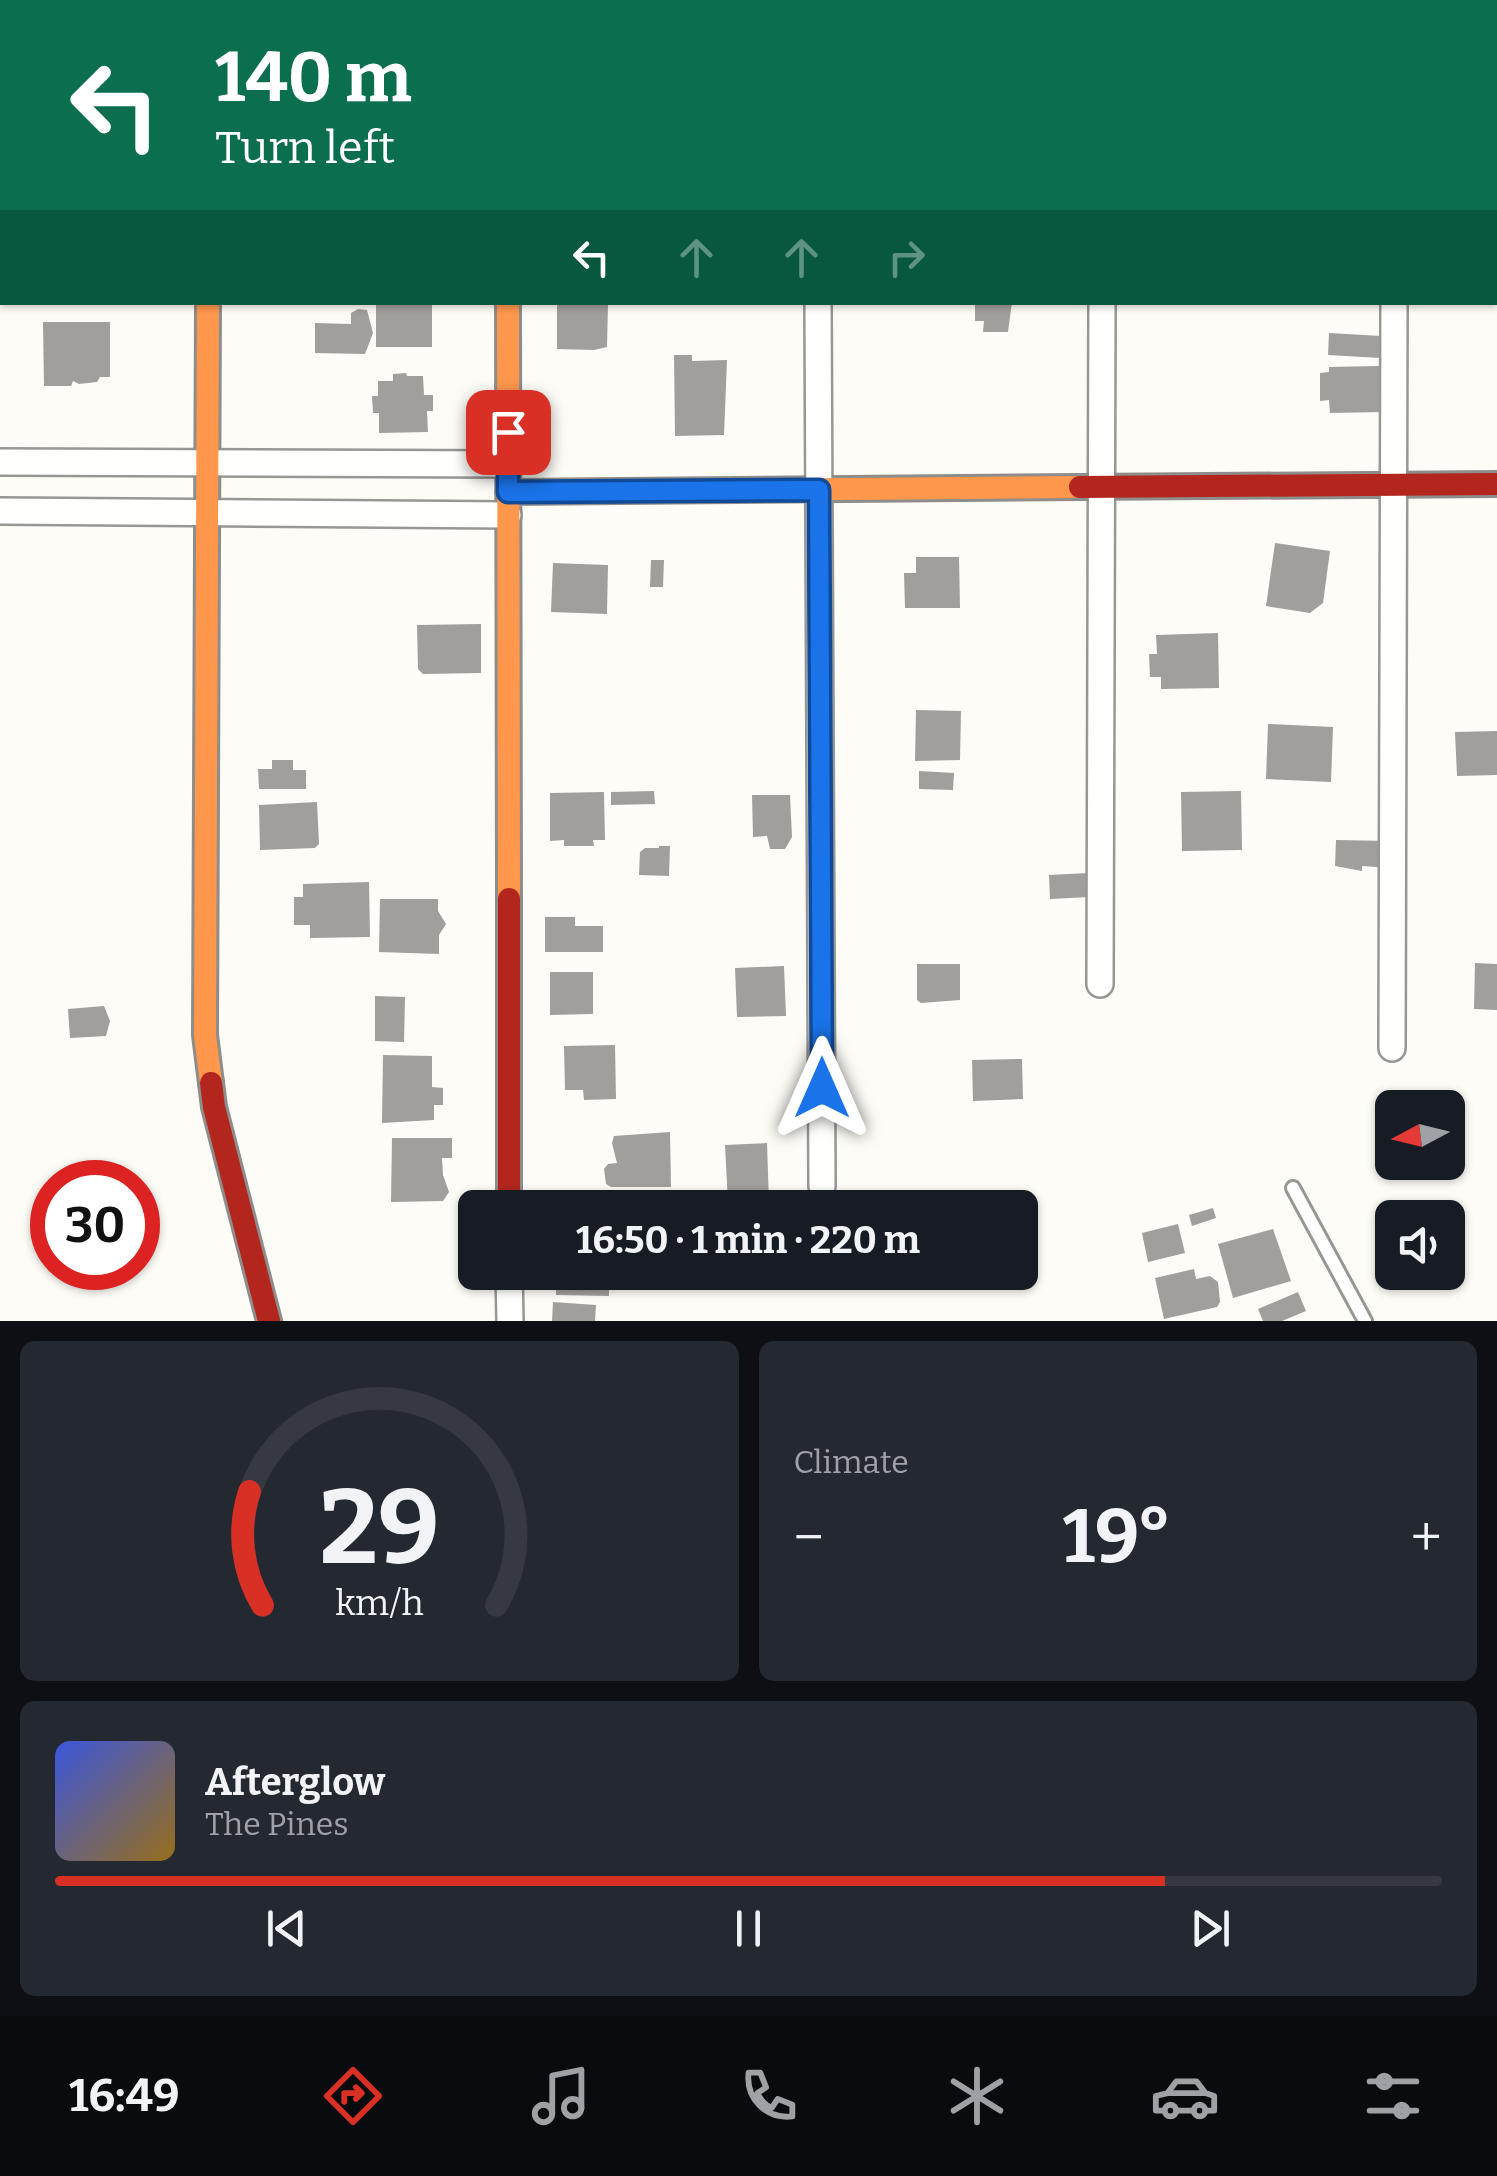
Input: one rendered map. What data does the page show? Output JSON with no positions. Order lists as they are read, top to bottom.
{
  "north": "left",
  "page": {
    "turn": ["140 m", "Turn left"],
    "limit": "30",
    "trip": "16:50 · 1 min · 220 m",
    "tile": "Climate",
    "heat": ["−", "19°", "+"],
    "song": ["Afterglow", "The Pines"],
    "tabs": "16:49",
    "gauge": ["29", "km/h"]
  }
}
